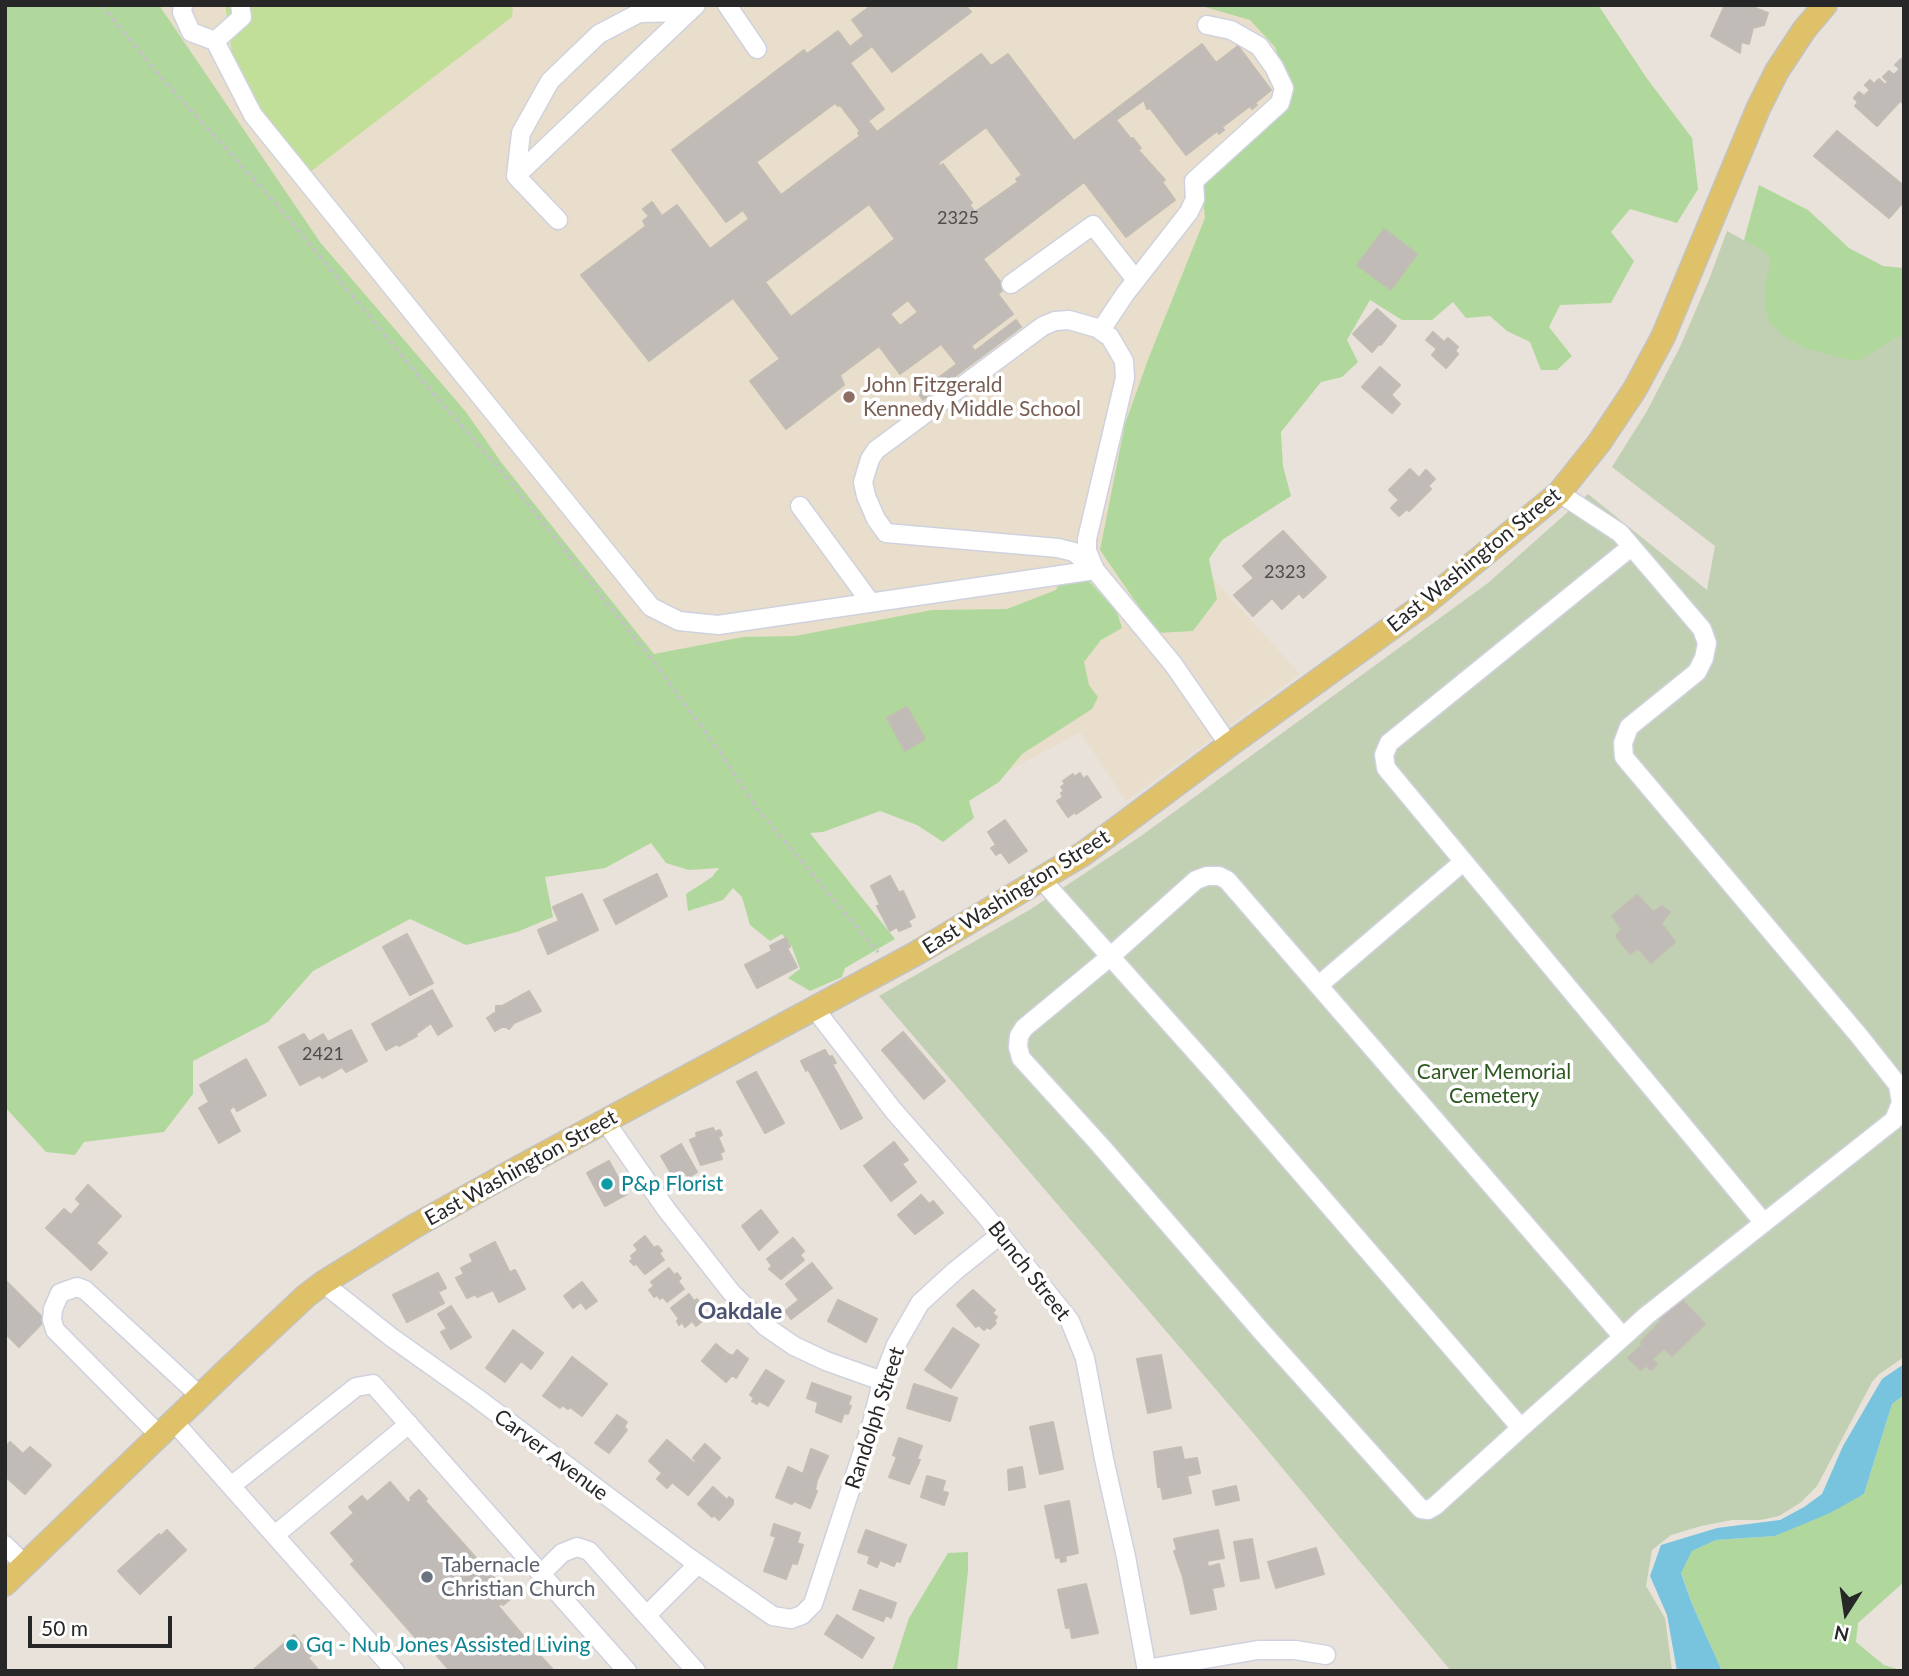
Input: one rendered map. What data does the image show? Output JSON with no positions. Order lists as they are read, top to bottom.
{
  "streets": {
    "main road": ["East Washington Street"],
    "street": ["Bunch Street", "Randolph Street", "Carver Avenue"]
  },
  "crossings": [
    ["East Washington Street", "Bunch Street"],
    ["East Washington Street", "Carver Avenue"],
    ["Bunch Street", "Randolph Street"],
    ["Randolph Street", "Carver Avenue"]
  ],
  "districts": ["Oakdale"],
  "parks": ["Carver Memorial Cemetery"],
  "places": [
    "John Fitzgerald Kennedy Middle School",
    "P&p Florist",
    "Tabernacle Christian Church",
    "Gq - Nub Jones Assisted Living"
  ],
  "house_numbers": ["2325", "2323", "2421"],
  "scale_bar": "50 m",
  "north": "bottom"
}
